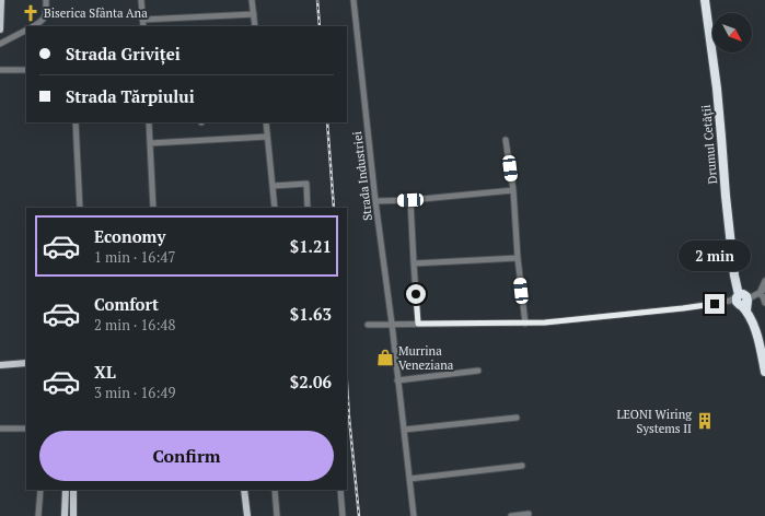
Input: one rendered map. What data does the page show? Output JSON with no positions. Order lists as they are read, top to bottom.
{
  "streets": {
    "highway": ["Drumul Cetății"],
    "street": ["Strada Industriei"]
  },
  "places": {
    "church": ["Biserica Sfânta Ana"],
    "shop": ["Murrina Veneziana"],
    "building": ["LEONI Wiring Systems II"]
  },
  "north": "bottom right",
  "page": {
    "banner": ["Strada Griviței", "Strada Tărpiului"],
    "list": [
      {
        "name": "Economy",
        "note": "1 min · 16:47",
        "value": "$1.21"
      },
      {
        "name": "Comfort",
        "note": "2 min · 16:48",
        "value": "$1.63"
      },
      {
        "name": "XL",
        "note": "3 min · 16:49",
        "value": "$2.06"
      }
    ],
    "bubble": "2 min",
    "buttons": "Confirm"
  }
}
